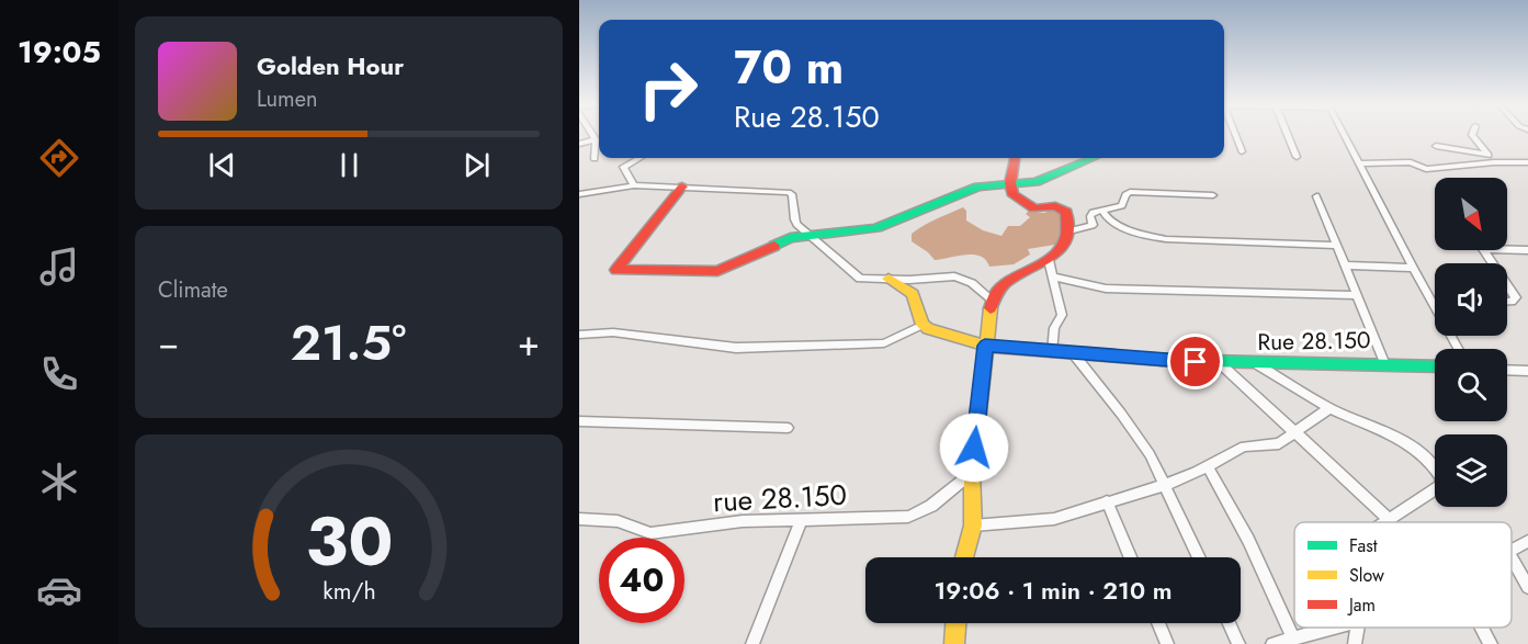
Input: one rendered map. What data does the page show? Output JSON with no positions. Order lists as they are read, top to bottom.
{
  "streets": {
    "street": ["Rue 28.150", "rue 28.150"]
  },
  "legend": ["Fast", "Slow", "Jam"],
  "north": "bottom right",
  "page": {
    "tabs": "19:05",
    "turn": ["70 m", "Rue 28.150"],
    "song": ["Golden Hour", "Lumen"],
    "tile": "Climate",
    "heat": ["−", "21.5°", "+"],
    "limit": "40",
    "trip": "19:06 · 1 min · 210 m",
    "gauge": ["30", "km/h"]
  }
}
